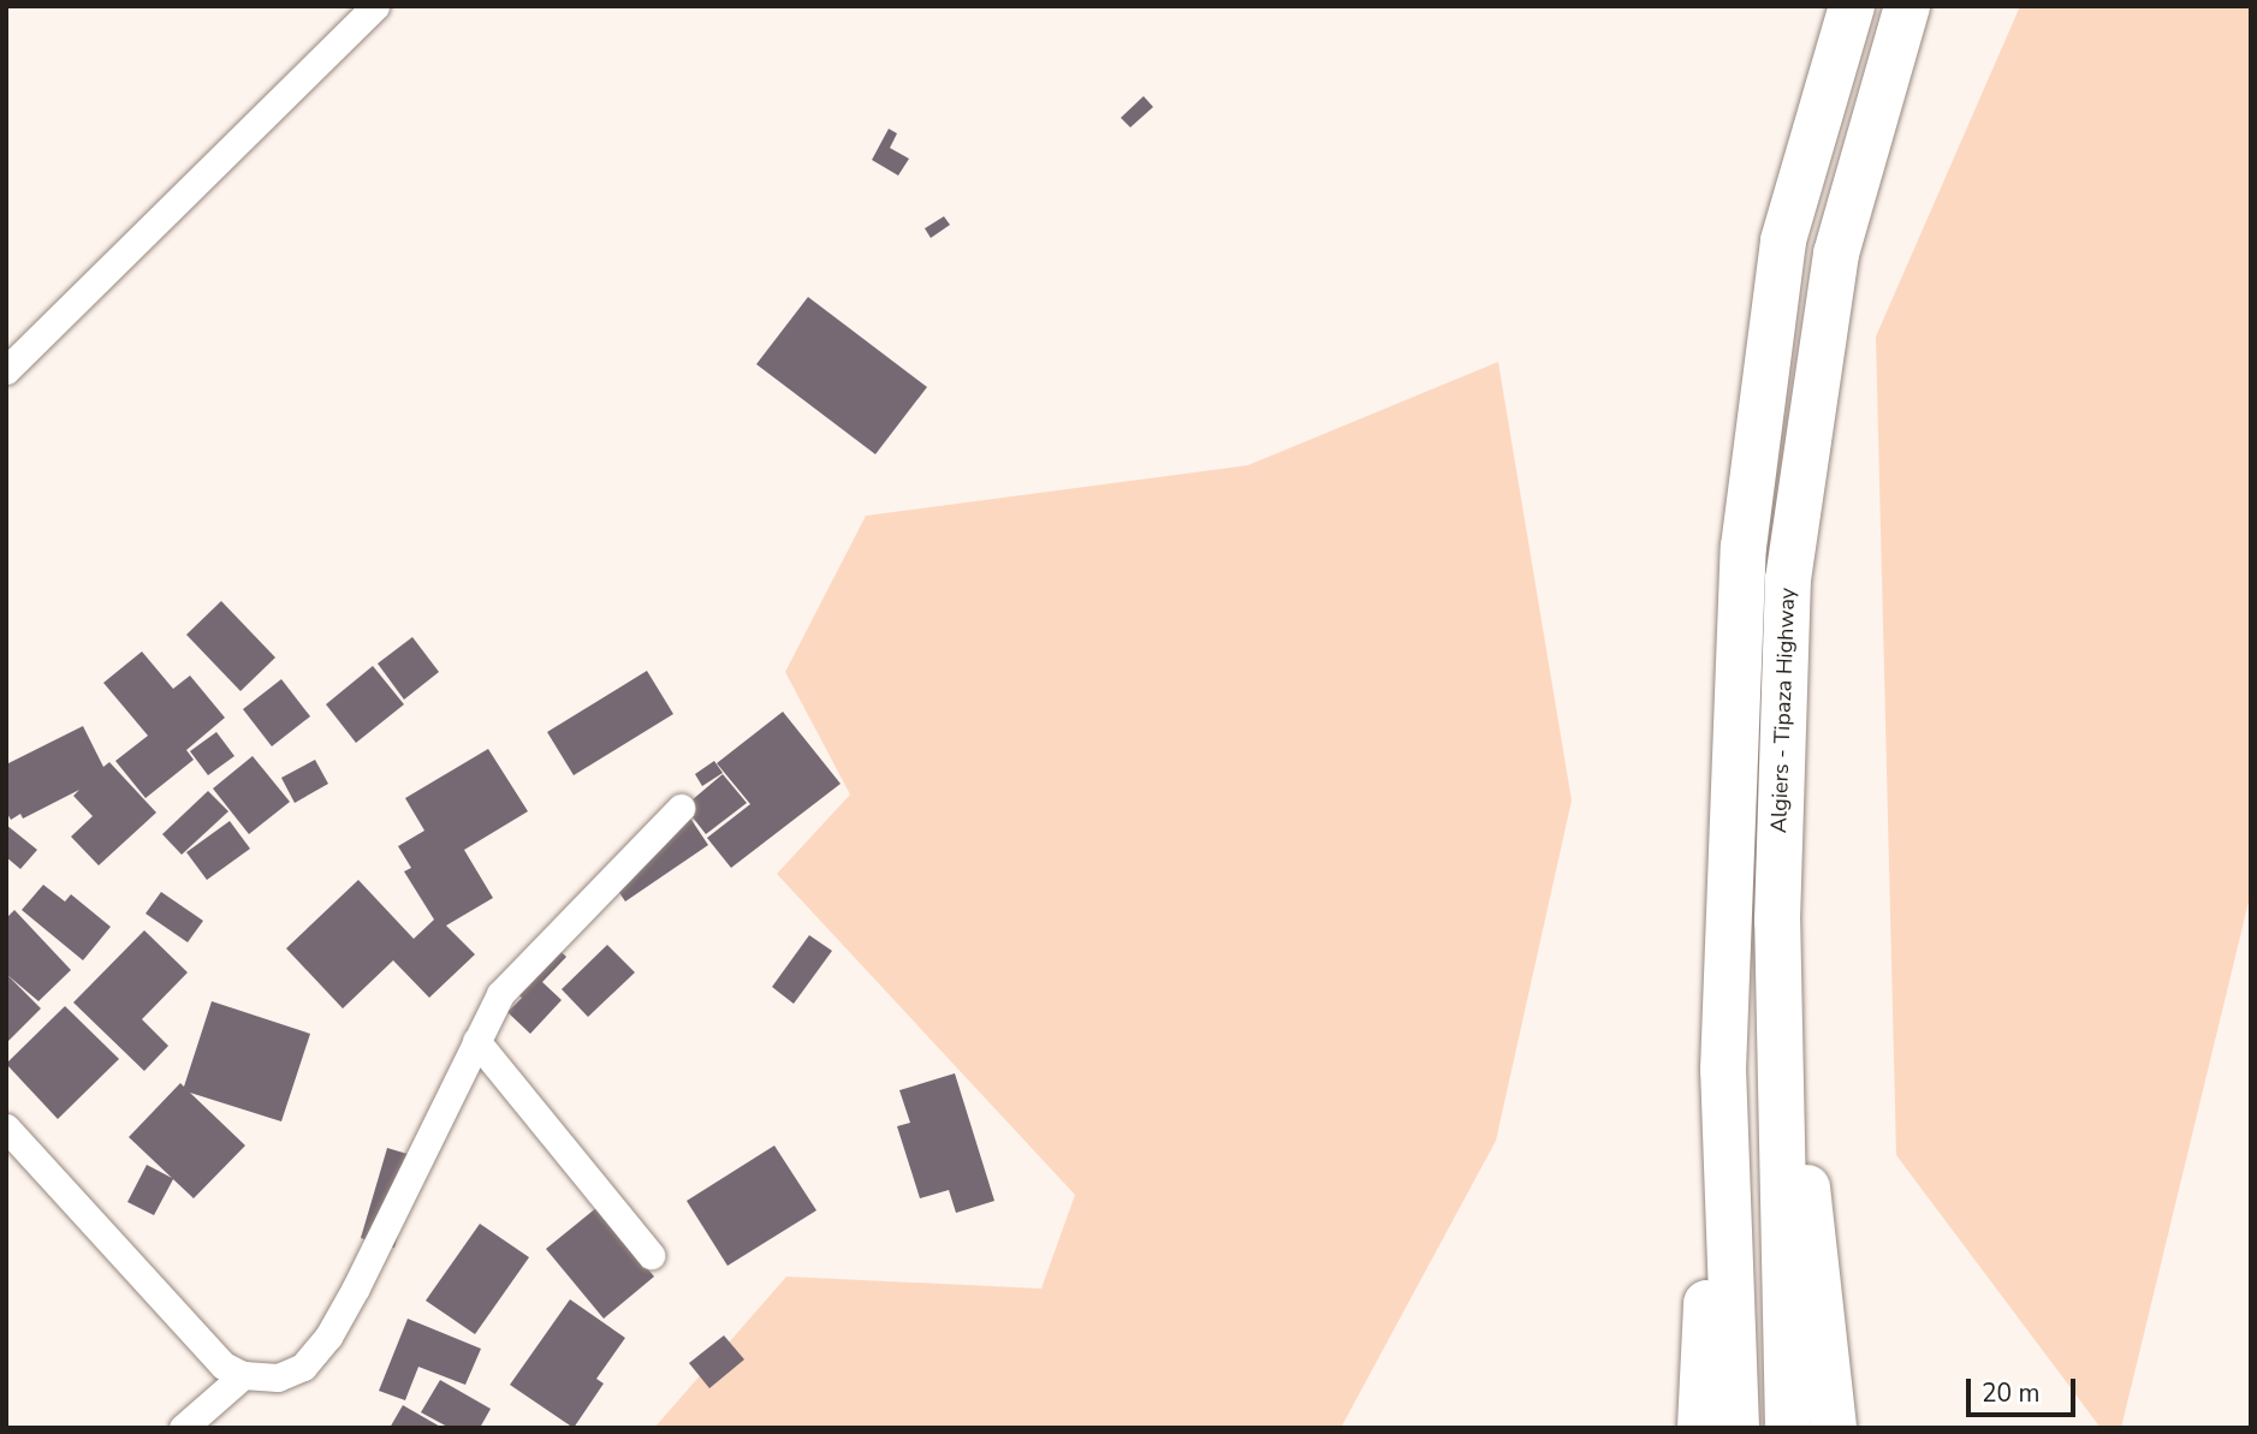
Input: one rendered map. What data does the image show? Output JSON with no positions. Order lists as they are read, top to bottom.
{
  "streets": {
    "highway": ["Algiers - Tipaza Highway"]
  },
  "scale_bar": "20 m"
}
